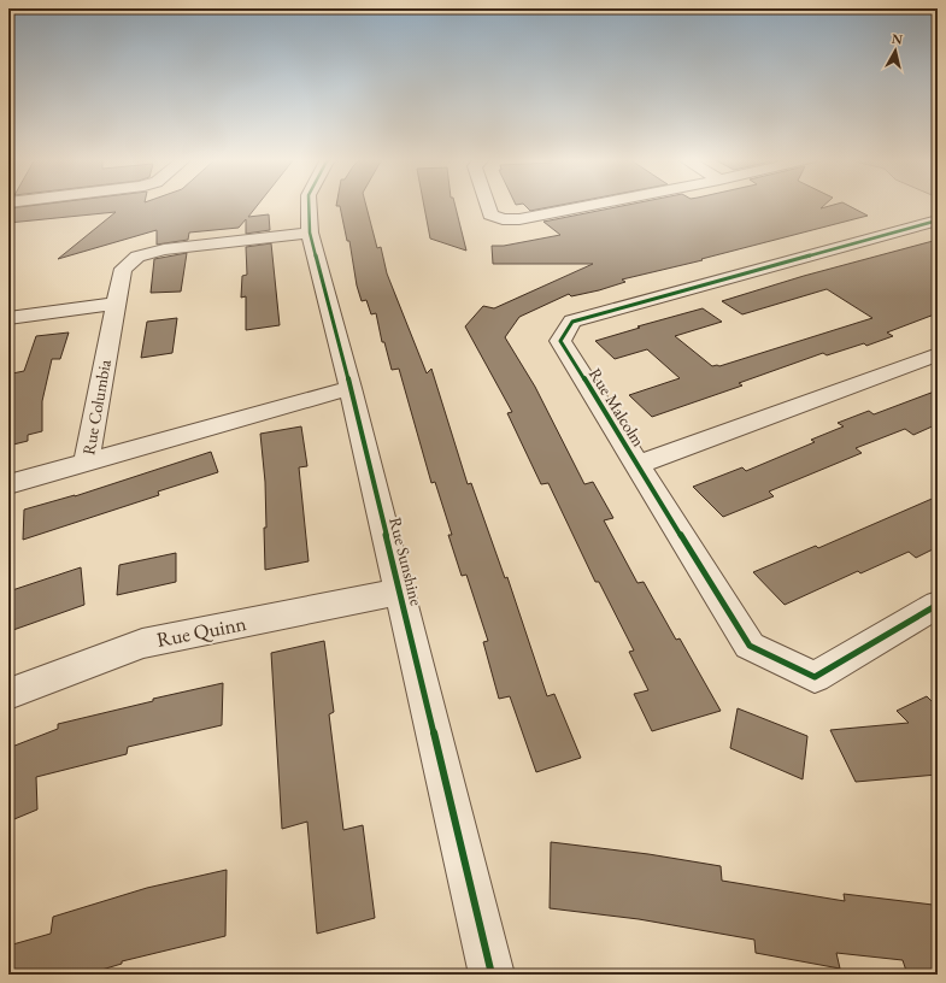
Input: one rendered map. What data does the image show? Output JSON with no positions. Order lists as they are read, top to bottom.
{
  "streets": {
    "street": [
      "Rue Columbia",
      "Rue Malcolm",
      "Rue Sunshine",
      "Rue Quinn"
    ]
  },
  "crossings": [
    ["Rue Columbia", "Rue Sunshine"],
    ["Rue Sunshine", "Rue Quinn"]
  ],
  "north": "top"
}
